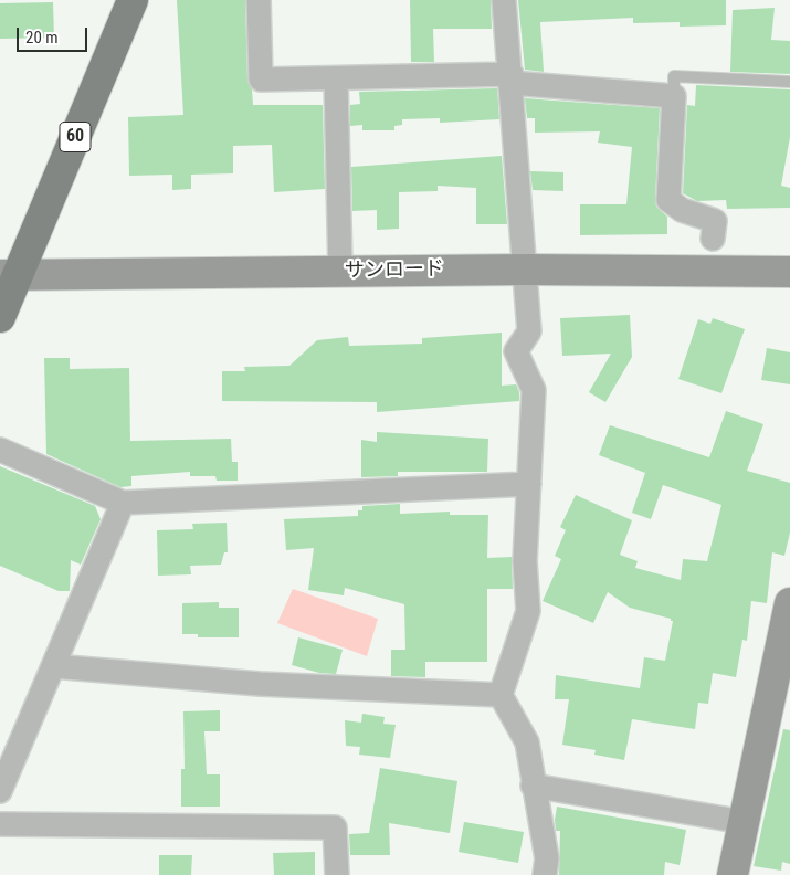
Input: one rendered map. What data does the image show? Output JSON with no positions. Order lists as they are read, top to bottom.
{
  "streets": {
    "main road": ["60"],
    "street": ["サンロード"]
  },
  "crossings": [
    ["60", "サンロード"]
  ],
  "scale_bar": "20 m"
}
